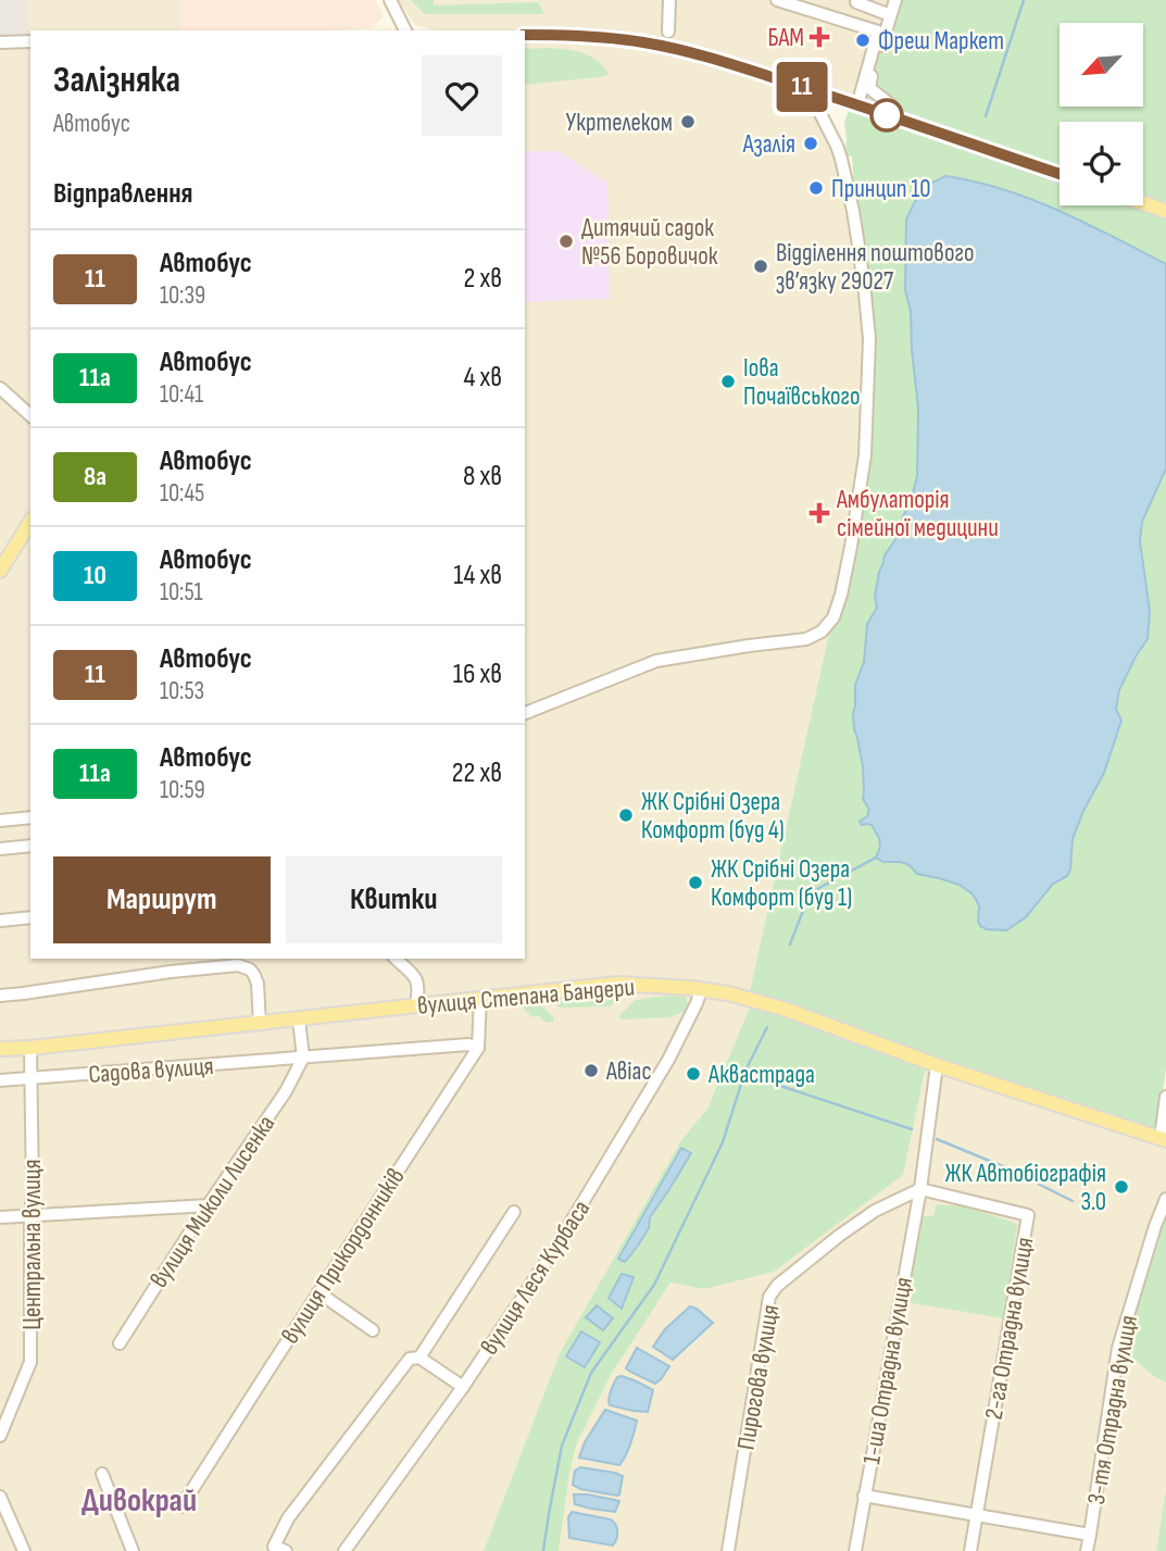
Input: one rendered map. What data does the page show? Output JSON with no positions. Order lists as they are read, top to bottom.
{
  "streets": {
    "main road": ["вулиця Степана Бандери"],
    "street": [
      "Садова вулиця",
      "вулиця Миколи Лисенка",
      "Центральна вулиця",
      "вулиця Прикордонників",
      "вулиця Леся Курбаса",
      "2-га Отрадна вулиця",
      "1-ша Отрадна вулиця",
      "Пирогова вулиця",
      "3-тя Отрадна вулиця"
    ]
  },
  "crossings": [
    ["вулиця Степана Бандери", "Центральна вулиця"],
    ["вулиця Степана Бандери", "вулиця Леся Курбаса"],
    ["вулиця Степана Бандери", "1-ша Отрадна вулиця"],
    ["Садова вулиця", "вулиця Миколи Лисенка"],
    ["Садова вулиця", "Центральна вулиця"],
    ["Садова вулиця", "вулиця Прикордонників"],
    ["2-га Отрадна вулиця", "1-ша Отрадна вулиця"],
    ["2-га Отрадна вулиця", "Пирогова вулиця"],
    ["1-ша Отрадна вулиця", "Пирогова вулиця"]
  ],
  "districts": ["Дивокрай"],
  "places": {
    "health": ["БАМ", "Амбулаторія сімейної медицини"],
    "other": [
      "Фреш Маркет",
      "Укртелеком",
      "Азалія",
      "Принцип 10",
      "Дитячий садок №56 Боровичок",
      "Відділення поштового зв’язку 29027",
      "Іова Почаївського",
      "ЖК Срібні Озера Комфорт (буд 4)",
      "ЖК Срібні Озера Комфорт (буд 1)",
      "Авіас",
      "Аквастрада",
      "ЖК Автобіографія 3.0"
    ]
  },
  "lines": ["bus line 11"],
  "north": "bottom left",
  "page": {
    "on_map": "11",
    "heading": [
      ["Залізняка", "Автобус"],
      "Відправлення"
    ],
    "list": [
      {
        "mark": "11",
        "name": "Автобус",
        "note": "10:39",
        "value": "2 хв"
      },
      {
        "mark": "11а",
        "name": "Автобус",
        "note": "10:41",
        "value": "4 хв"
      },
      {
        "mark": "8а",
        "name": "Автобус",
        "note": "10:45",
        "value": "8 хв"
      },
      {
        "mark": "10",
        "name": "Автобус",
        "note": "10:51",
        "value": "14 хв"
      },
      {
        "mark": "11",
        "name": "Автобус",
        "note": "10:53",
        "value": "16 хв"
      },
      {
        "mark": "11а",
        "name": "Автобус",
        "note": "10:59",
        "value": "22 хв"
      }
    ],
    "buttons": ["Маршрут", "Квитки"]
  }
}
